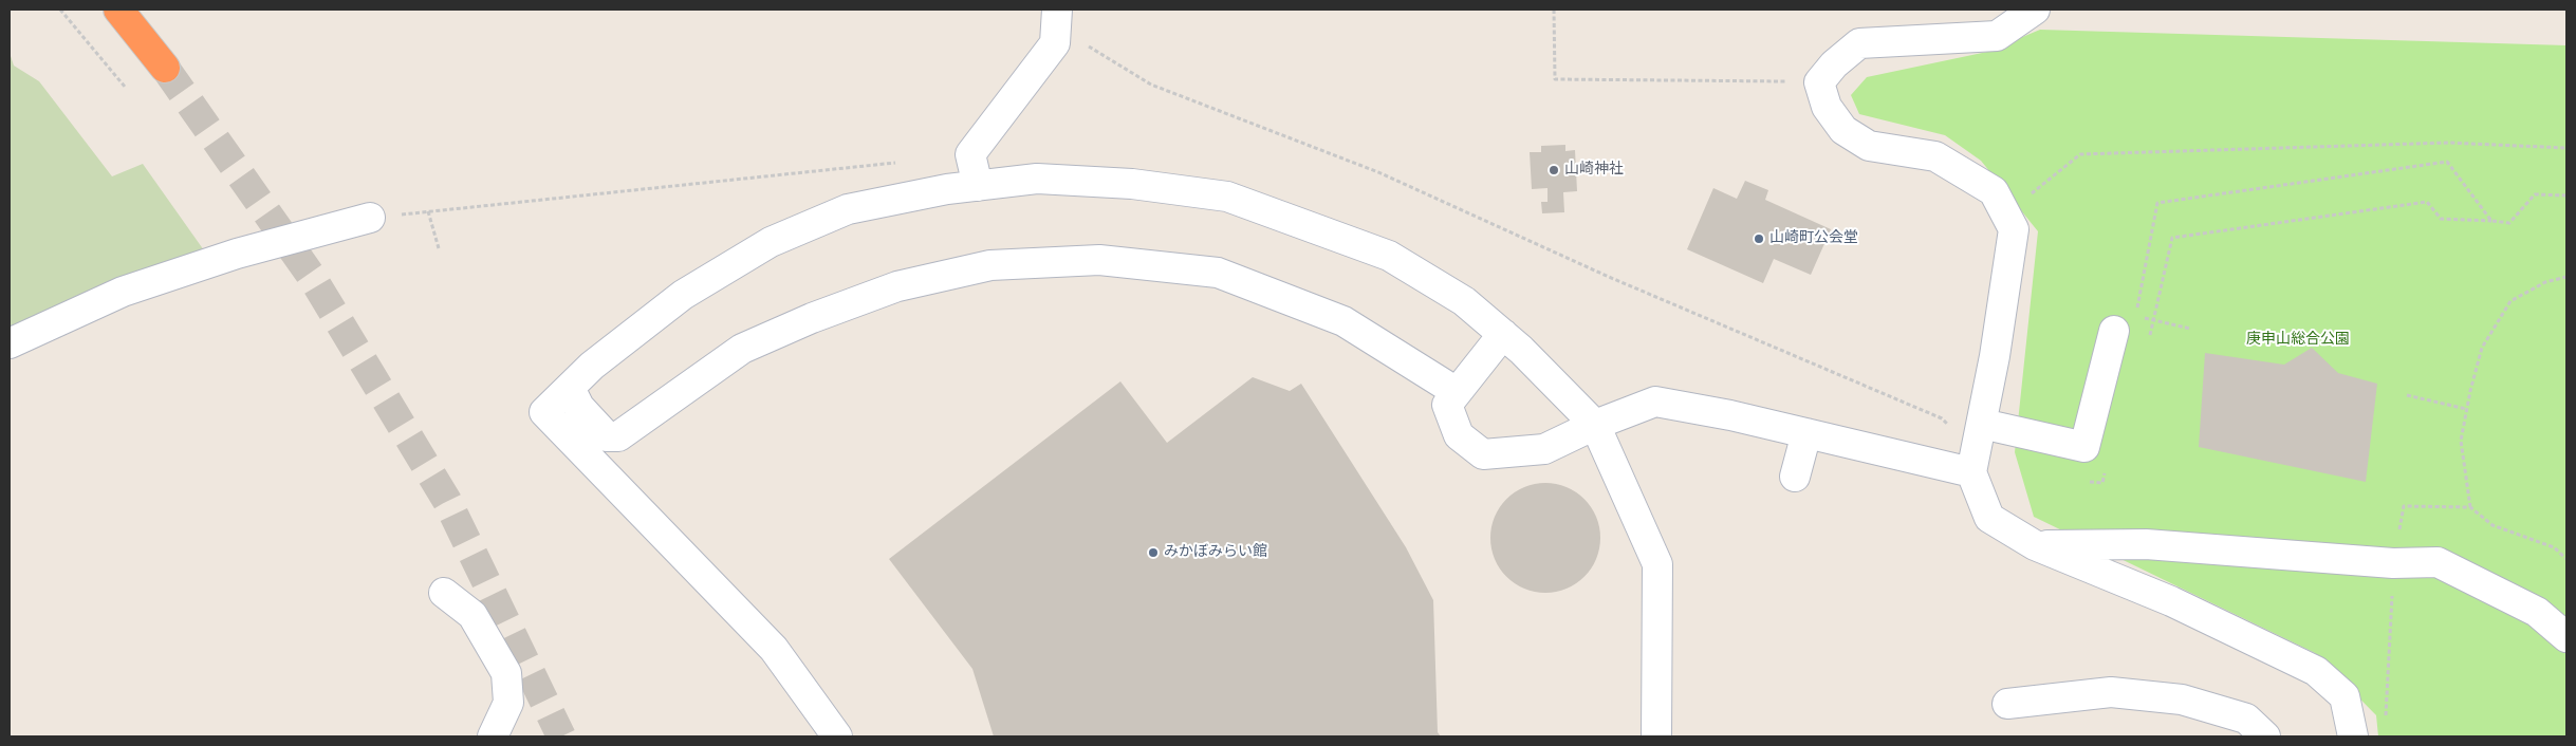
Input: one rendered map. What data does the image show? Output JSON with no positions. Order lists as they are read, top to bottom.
{
  "parks": ["庚申山総合公園"],
  "places": ["山崎神社", "山崎町公会堂", "みかぼみらい館"]
}
